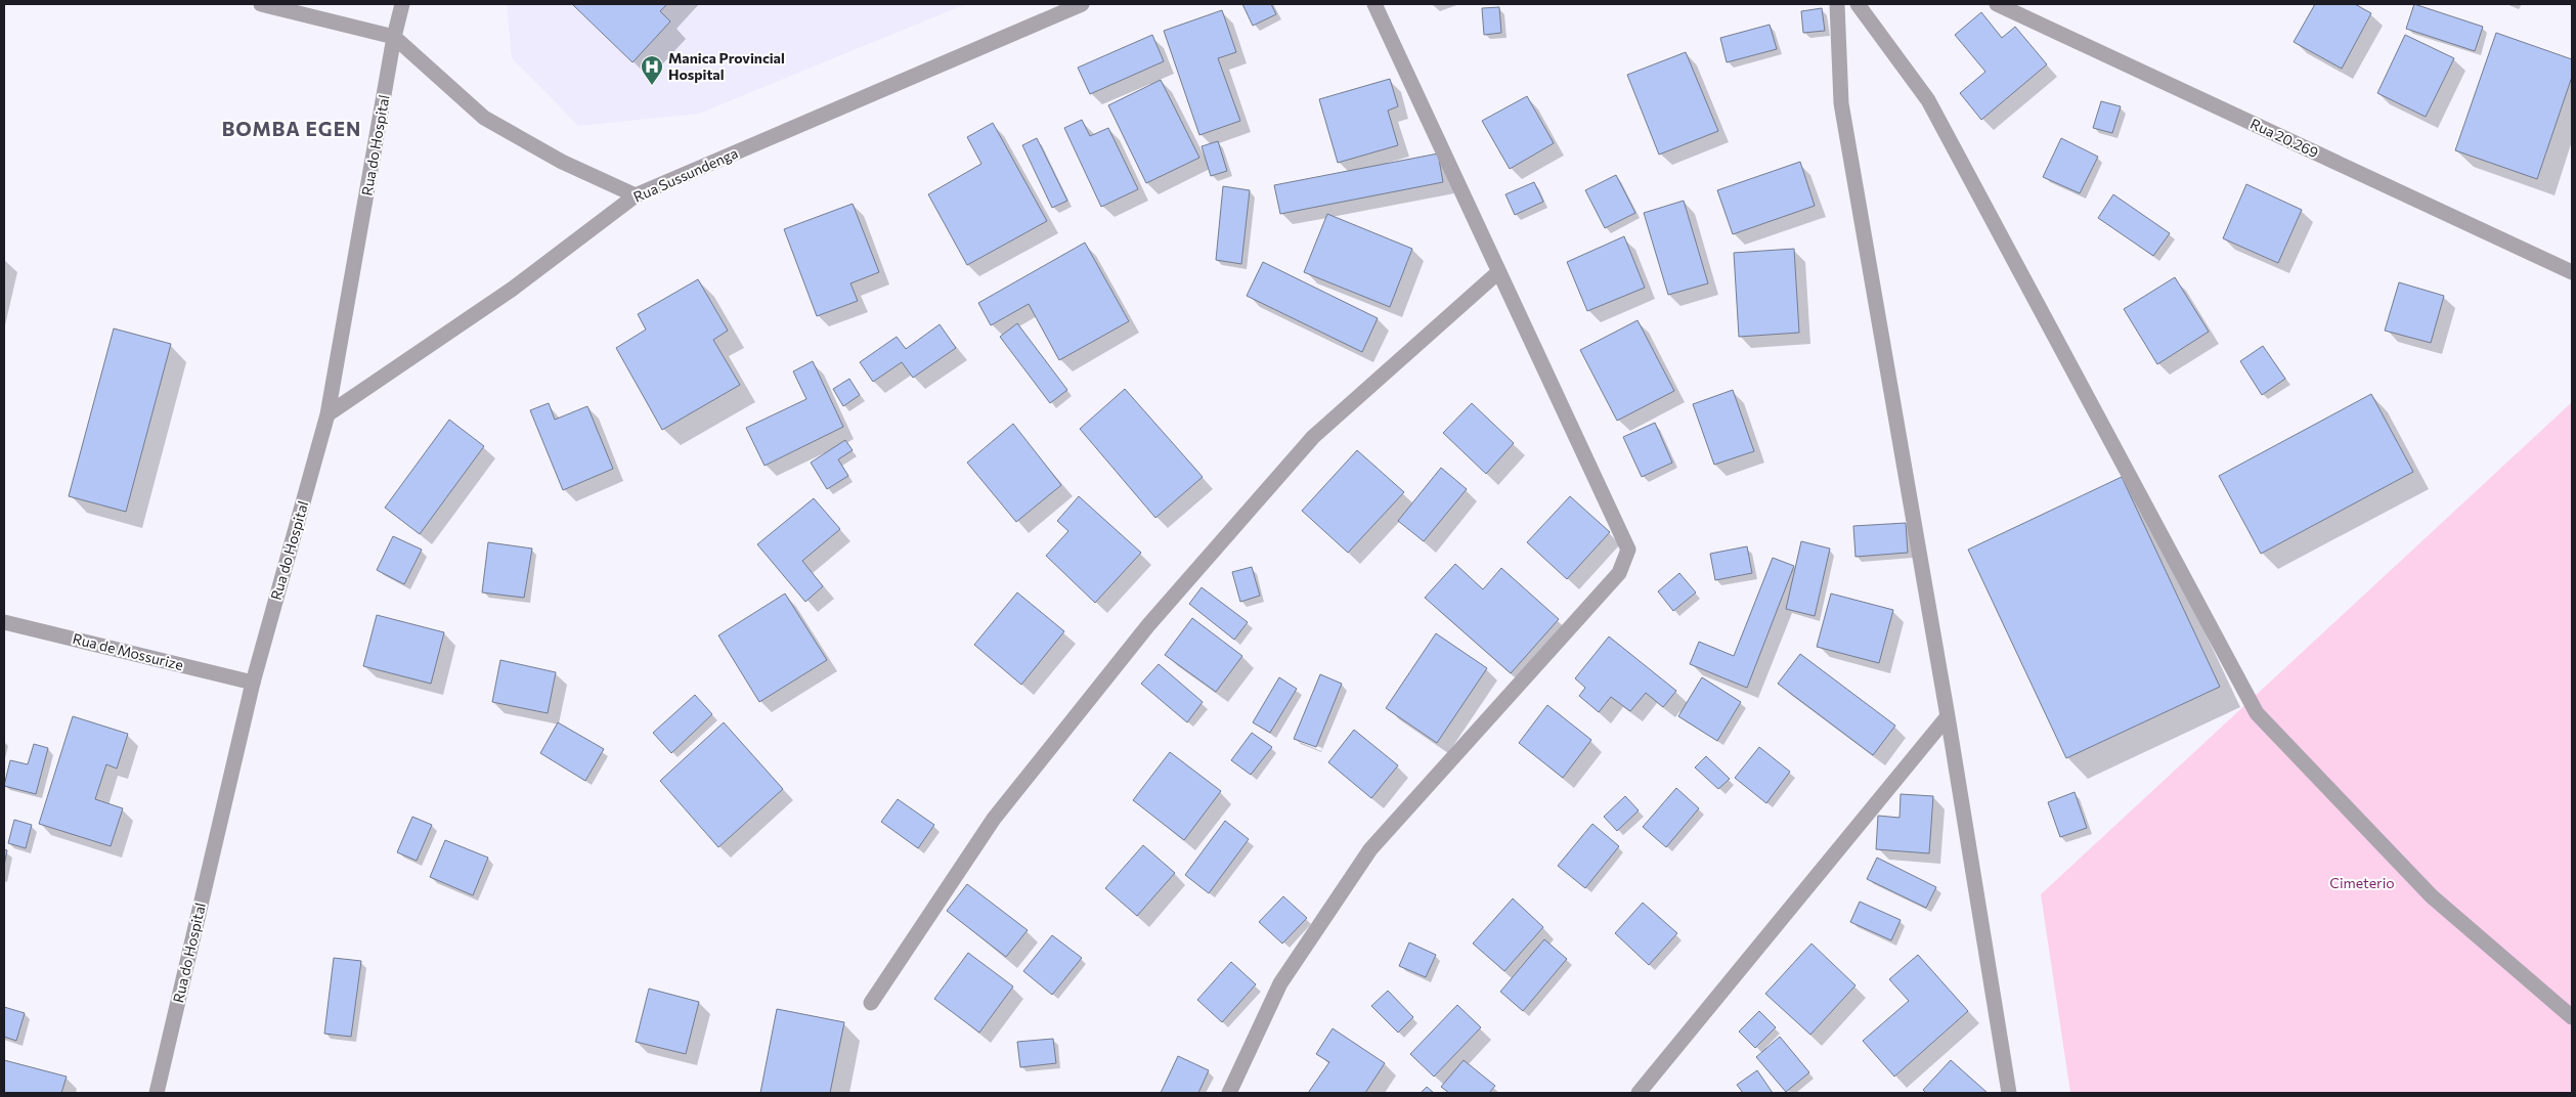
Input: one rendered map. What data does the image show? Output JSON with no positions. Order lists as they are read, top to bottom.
{
  "streets": {
    "street": [
      "Rua 20.269",
      "Rua do Hospital",
      "Rua Sussundenga",
      "Rua de Mossurize"
    ]
  },
  "crossings": [
    ["Rua do Hospital", "Rua Sussundenga"],
    ["Rua do Hospital", "Rua de Mossurize"]
  ],
  "districts": ["BOMBA EGEN"],
  "parks": ["Cimeterio"],
  "places": {
    "hospital": ["Manica Provincial Hospital"]
  }
}
